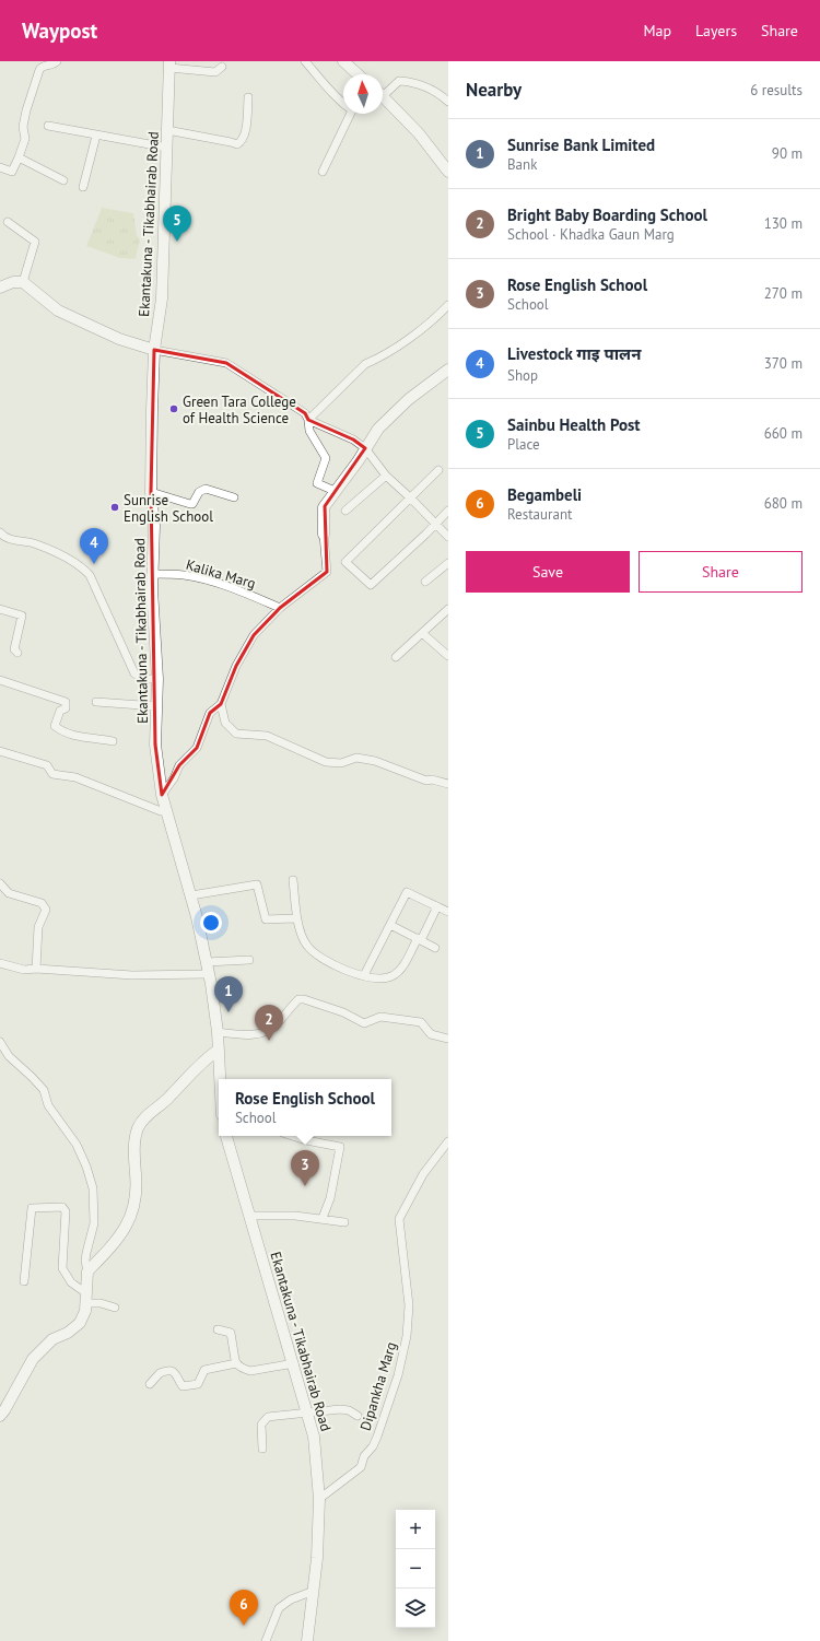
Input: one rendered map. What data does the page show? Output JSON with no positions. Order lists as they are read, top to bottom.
{
  "streets": {
    "main road": ["Ekantakuna - Tikabhairab Road"],
    "street": ["Kalika Marg", "Dipankha Marg"]
  },
  "crossings": [
    ["Ekantakuna - Tikabhairab Road", "Kalika Marg"],
    ["Ekantakuna - Tikabhairab Road", "Dipankha Marg"]
  ],
  "places": ["Green Tara College of Health Science", "Sunrise English School"],
  "north": "top",
  "page": {
    "header": "Waypost",
    "nav": ["Map", "Layers", "Share"],
    "heading": ["Nearby", "6 results"],
    "list": [
      {
        "mark": "1",
        "name": "Sunrise Bank Limited",
        "note": "Bank",
        "value": "90 m"
      },
      {
        "mark": "2",
        "name": "Bright Baby Boarding School",
        "note": "School · Khadka Gaun Marg",
        "value": "130 m"
      },
      {
        "mark": "3",
        "name": "Rose English School",
        "note": "School",
        "value": "270 m"
      },
      {
        "mark": "4",
        "name": "Livestock गाइ पालन",
        "note": "Shop",
        "value": "370 m"
      },
      {
        "mark": "5",
        "name": "Sainbu Health Post",
        "note": "Place",
        "value": "660 m"
      },
      {
        "mark": "6",
        "name": "Begambeli",
        "note": "Restaurant",
        "value": "680 m"
      }
    ],
    "pins": [
      "5",
      "4",
      "1",
      "2",
      "3",
      "6"
    ],
    "buttons": ["Save", "Share"],
    "popup": ["Rose English School", "School"],
    "map_buttons": ["+", "−"]
  }
}
